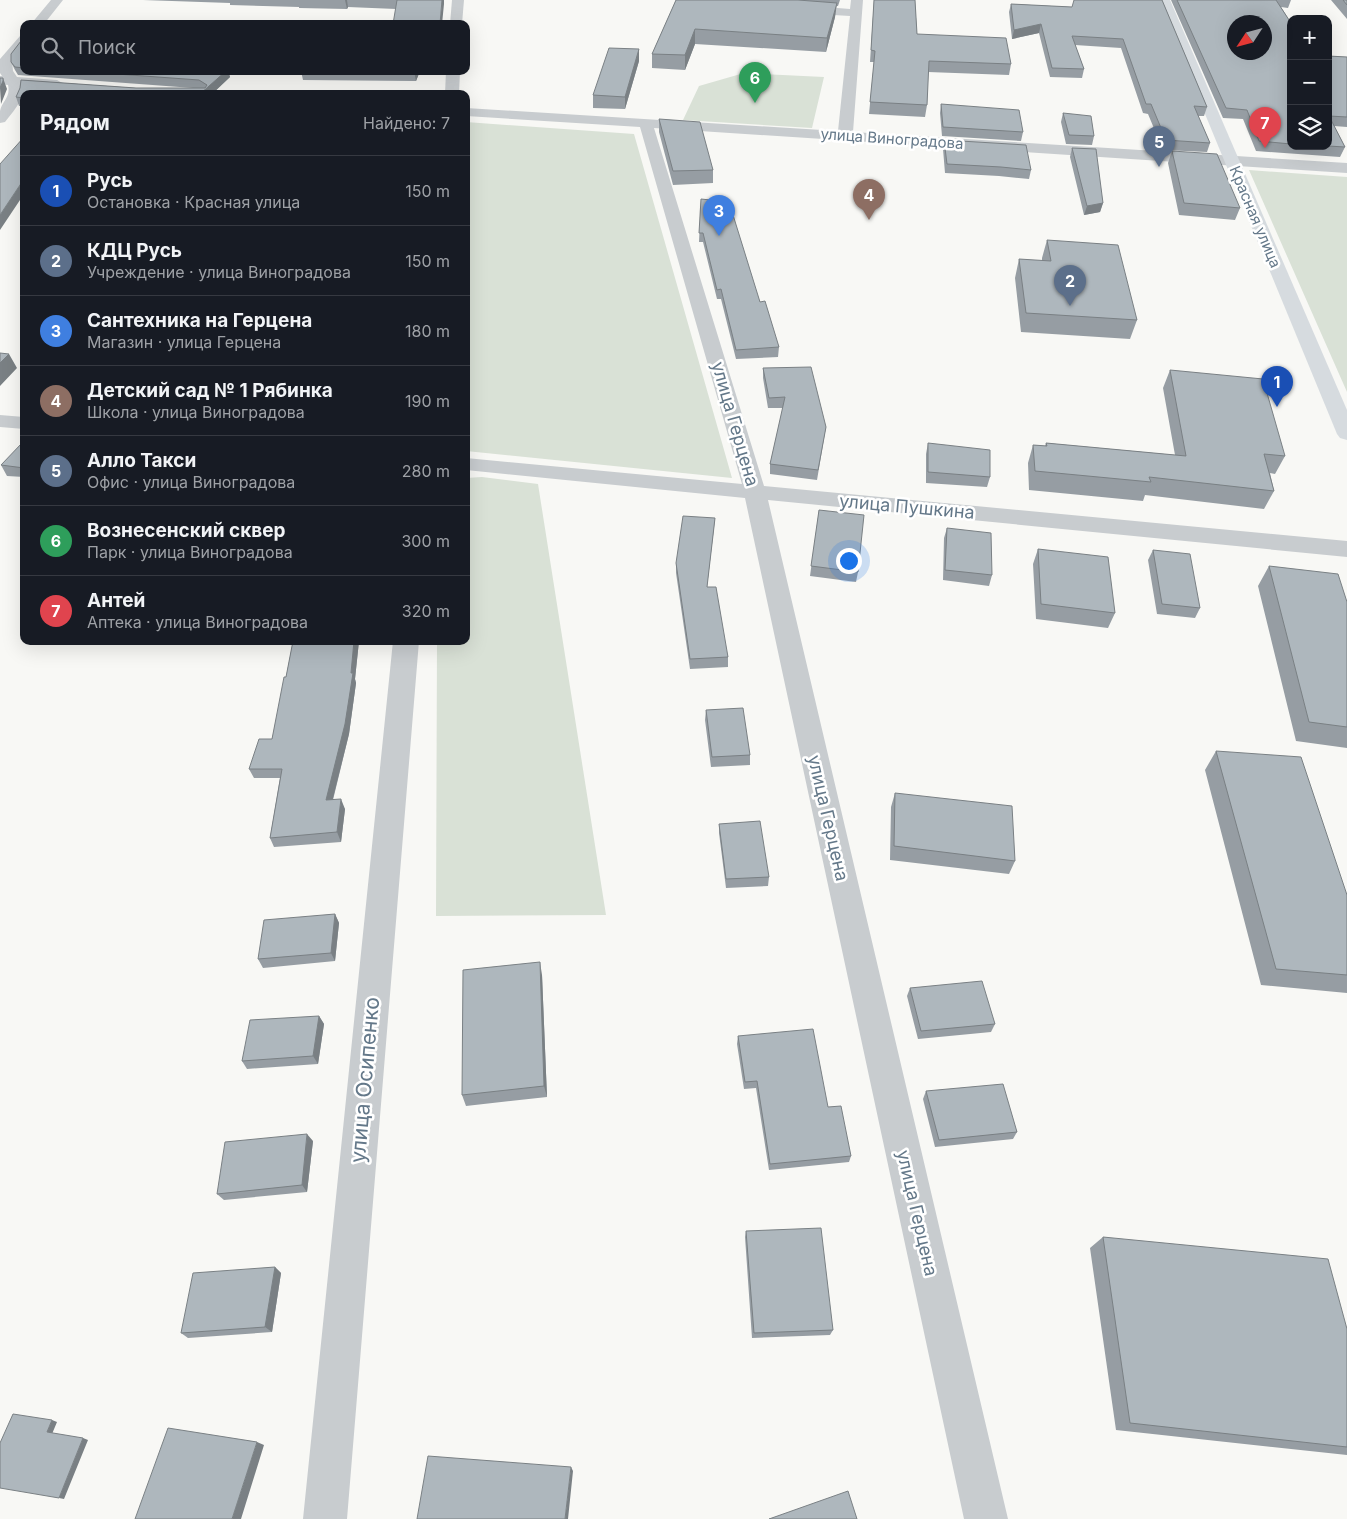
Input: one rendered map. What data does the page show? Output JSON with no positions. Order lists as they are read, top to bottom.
{
  "streets": {
    "main road": ["Красная улица"],
    "street": [
      "улица Виноградова",
      "улица Герцена",
      "улица Пушкина",
      "улица Осипенко"
    ]
  },
  "crossings": [
    ["улица Виноградова", "Красная улица"],
    ["улица Виноградова", "улица Герцена"],
    ["улица Герцена", "улица Пушкина"]
  ],
  "north": "bottom left",
  "page": {
    "map_buttons": ["+", "−"],
    "search": "Поиск",
    "pins": [
      "6",
      "7",
      "5",
      "4",
      "3",
      "2",
      "1"
    ],
    "heading": ["Рядом", "Найдено: 7"],
    "list": [
      {
        "mark": "1",
        "name": "Русь",
        "note": "Остановка · Красная улица",
        "value": "150 m"
      },
      {
        "mark": "2",
        "name": "КДЦ Русь",
        "note": "Учреждение · улица Виноградова",
        "value": "150 m"
      },
      {
        "mark": "3",
        "name": "Сантехника на Герцена",
        "note": "Магазин · улица Герцена",
        "value": "180 m"
      },
      {
        "mark": "4",
        "name": "Детский сад № 1 Рябинка",
        "note": "Школа · улица Виноградова",
        "value": "190 m"
      },
      {
        "mark": "5",
        "name": "Алло Такси",
        "note": "Офис · улица Виноградова",
        "value": "280 m"
      },
      {
        "mark": "6",
        "name": "Вознесенский сквер",
        "note": "Парк · улица Виноградова",
        "value": "300 m"
      },
      {
        "mark": "7",
        "name": "Антей",
        "note": "Аптека · улица Виноградова",
        "value": "320 m"
      }
    ]
  }
}
